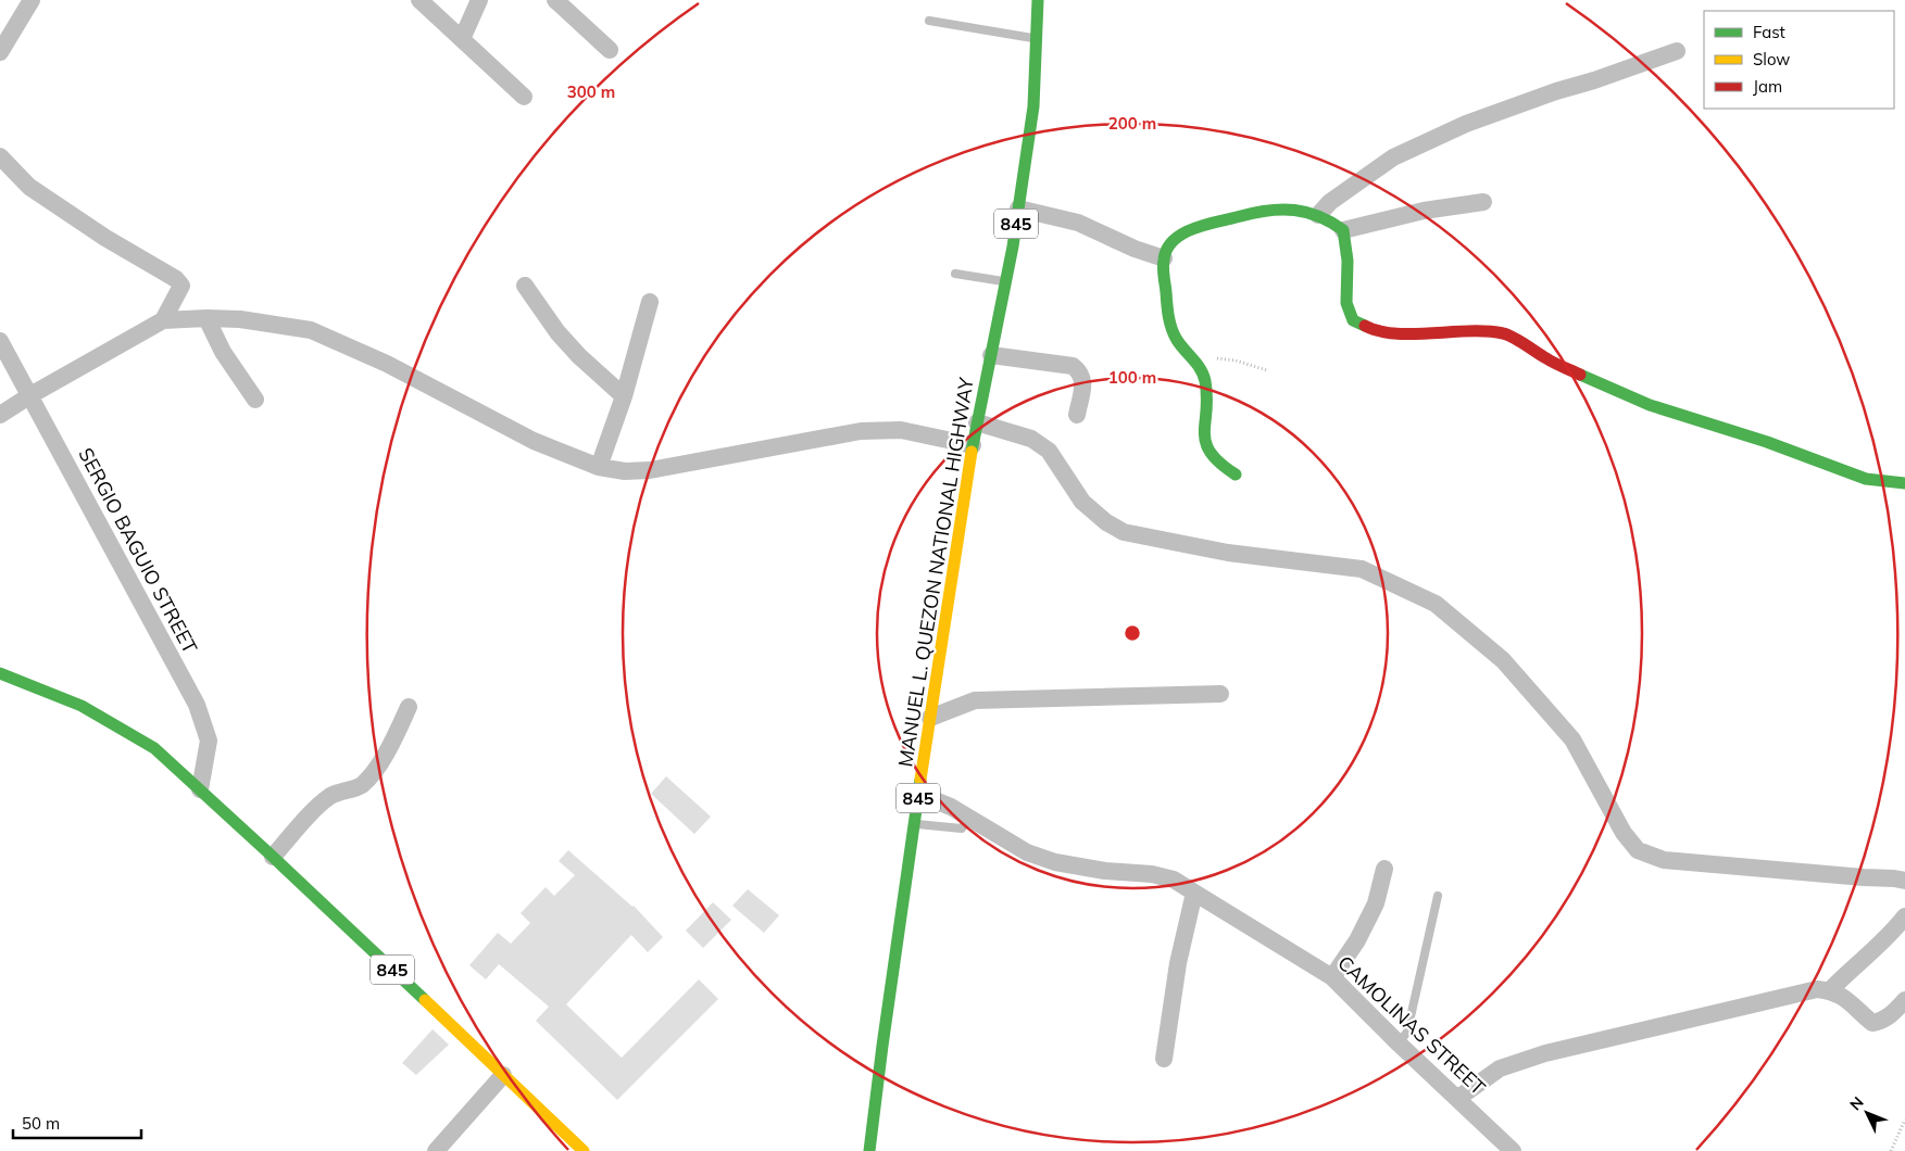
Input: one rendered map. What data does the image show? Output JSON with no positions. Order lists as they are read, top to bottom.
{
  "streets": {
    "main road": ["845", "MANUEL L. QUEZON NATIONAL HIGHWAY"],
    "street": ["SERGIO BAGUIO STREET", "CAMOLINAS STREET"]
  },
  "crossings": [
    ["845", "SERGIO BAGUIO STREET"],
    ["MANUEL L. QUEZON NATIONAL HIGHWAY", "CAMOLINAS STREET"]
  ],
  "legend": ["Fast", "Slow", "Jam"],
  "scale_bar": "50 m",
  "north": "top left",
  "rings": ["300 m", "200 m", "100 m"]
}
